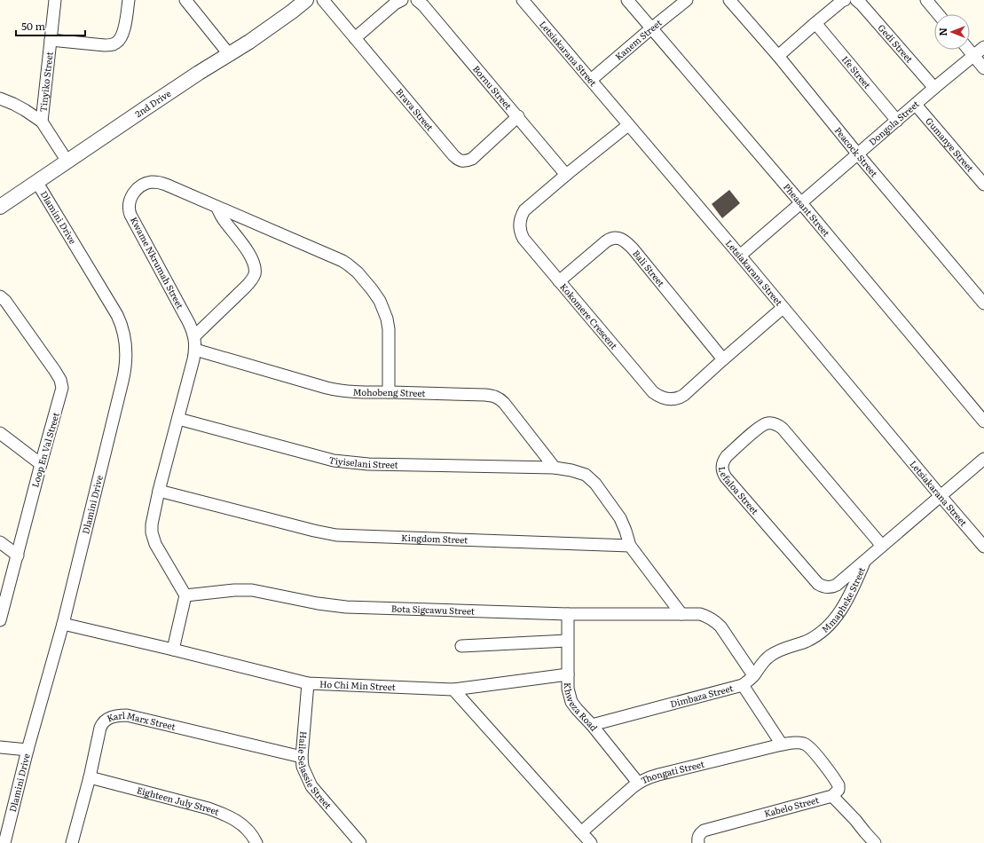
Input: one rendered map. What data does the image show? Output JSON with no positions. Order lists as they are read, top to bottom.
{
  "streets": {
    "street": [
      "Kanem Street",
      "Gedi Street",
      "Letsiakarana Street",
      "Ife Street",
      "Tinyiko Street",
      "Bornu Street",
      "2nd Drive",
      "Brava Street",
      "Dongola Street",
      "Gumanye Street",
      "Peacock Street",
      "Pheasant Street",
      "Dlamini Drive",
      "Kwame Nkrumah Street",
      "Bali Street",
      "Kokomere Crescent",
      "Mohobeng Street",
      "Loop En Val Street",
      "Tiyiselani Street",
      "Lefaloa Street",
      "Kingdom Street",
      "Mmapheke Street",
      "Bota Sigcawu Street",
      "Ho Chi Min Street",
      "Dimbaza Street",
      "Khweza Road",
      "Karl Marx Street",
      "Haile Selassie Street",
      "Thongati Street",
      "Eighteen July Street",
      "Kabelo Street"
    ]
  },
  "crossings": [
    ["Kanem Street", "Letsiakarana Street"],
    ["Kanem Street", "Pheasant Street"],
    ["Gedi Street", "Dongola Street"],
    ["Letsiakarana Street", "Dongola Street"],
    ["Letsiakarana Street", "Kokomere Crescent"],
    ["Letsiakarana Street", "Mmapheke Street"],
    ["Ife Street", "Dongola Street"],
    ["Bornu Street", "Brava Street"],
    ["Bornu Street", "Kokomere Crescent"],
    ["2nd Drive", "Dlamini Drive"],
    ["Dongola Street", "Gumanye Street"],
    ["Dongola Street", "Peacock Street"],
    ["Dongola Street", "Pheasant Street"],
    ["Dlamini Drive", "Ho Chi Min Street"],
    ["Kwame Nkrumah Street", "Mohobeng Street"],
    ["Kwame Nkrumah Street", "Tiyiselani Street"],
    ["Kwame Nkrumah Street", "Kingdom Street"],
    ["Kwame Nkrumah Street", "Bota Sigcawu Street"],
    ["Bali Street", "Kokomere Crescent"],
    ["Mohobeng Street", "Tiyiselani Street"],
    ["Tiyiselani Street", "Kingdom Street"],
    ["Lefaloa Street", "Mmapheke Street"],
    ["Mmapheke Street", "Bota Sigcawu Street"],
    ["Mmapheke Street", "Dimbaza Street"],
    ["Bota Sigcawu Street", "Khweza Road"],
    ["Ho Chi Min Street", "Khweza Road"],
    ["Ho Chi Min Street", "Haile Selassie Street"],
    ["Dimbaza Street", "Khweza Road"],
    ["Dimbaza Street", "Thongati Street"],
    ["Khweza Road", "Thongati Street"],
    ["Karl Marx Street", "Haile Selassie Street"],
    ["Karl Marx Street", "Eighteen July Street"],
    ["Thongati Street", "Kabelo Street"]
  ],
  "scale_bar": "50 m",
  "north": "left"
}
